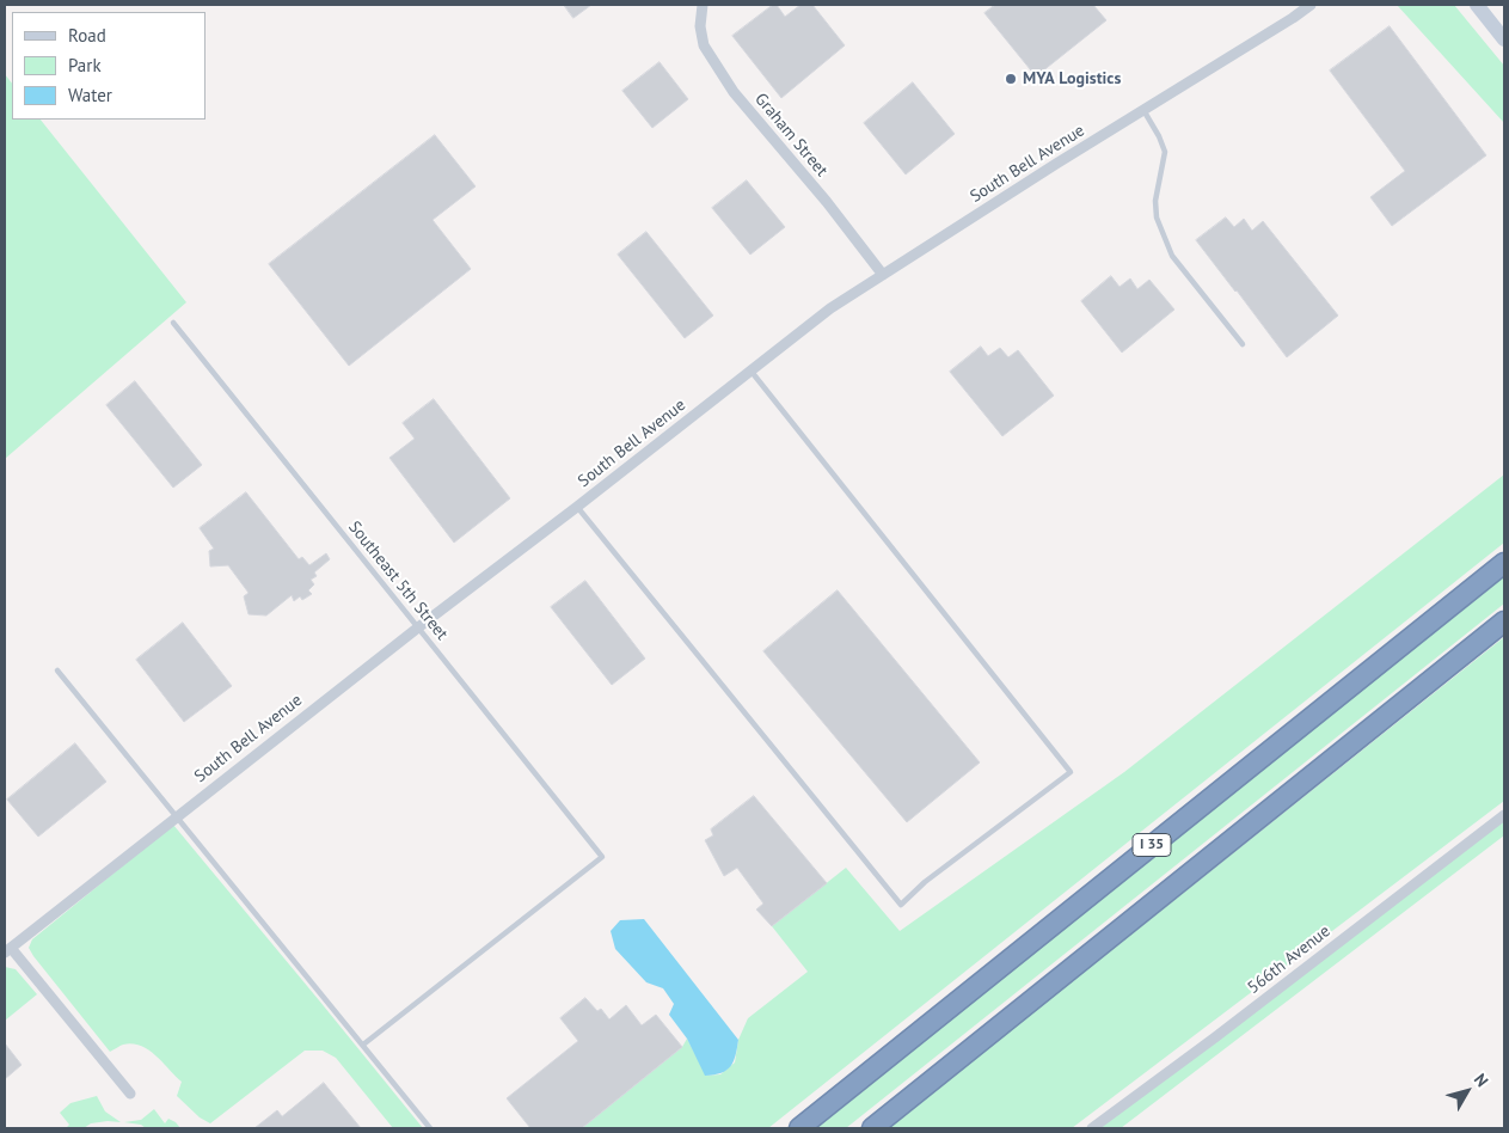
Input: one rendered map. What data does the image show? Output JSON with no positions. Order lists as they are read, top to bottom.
{
  "streets": {
    "highway": ["I 35"],
    "street": ["Graham Street", "South Bell Avenue", "566th Avenue"],
    "lane": ["Southeast 5th Street"]
  },
  "crossings": [
    ["Graham Street", "South Bell Avenue"],
    ["South Bell Avenue", "Southeast 5th Street"]
  ],
  "places": ["MYA Logistics"],
  "legend": ["Road", "Park", "Water"],
  "north": "top right"
}
